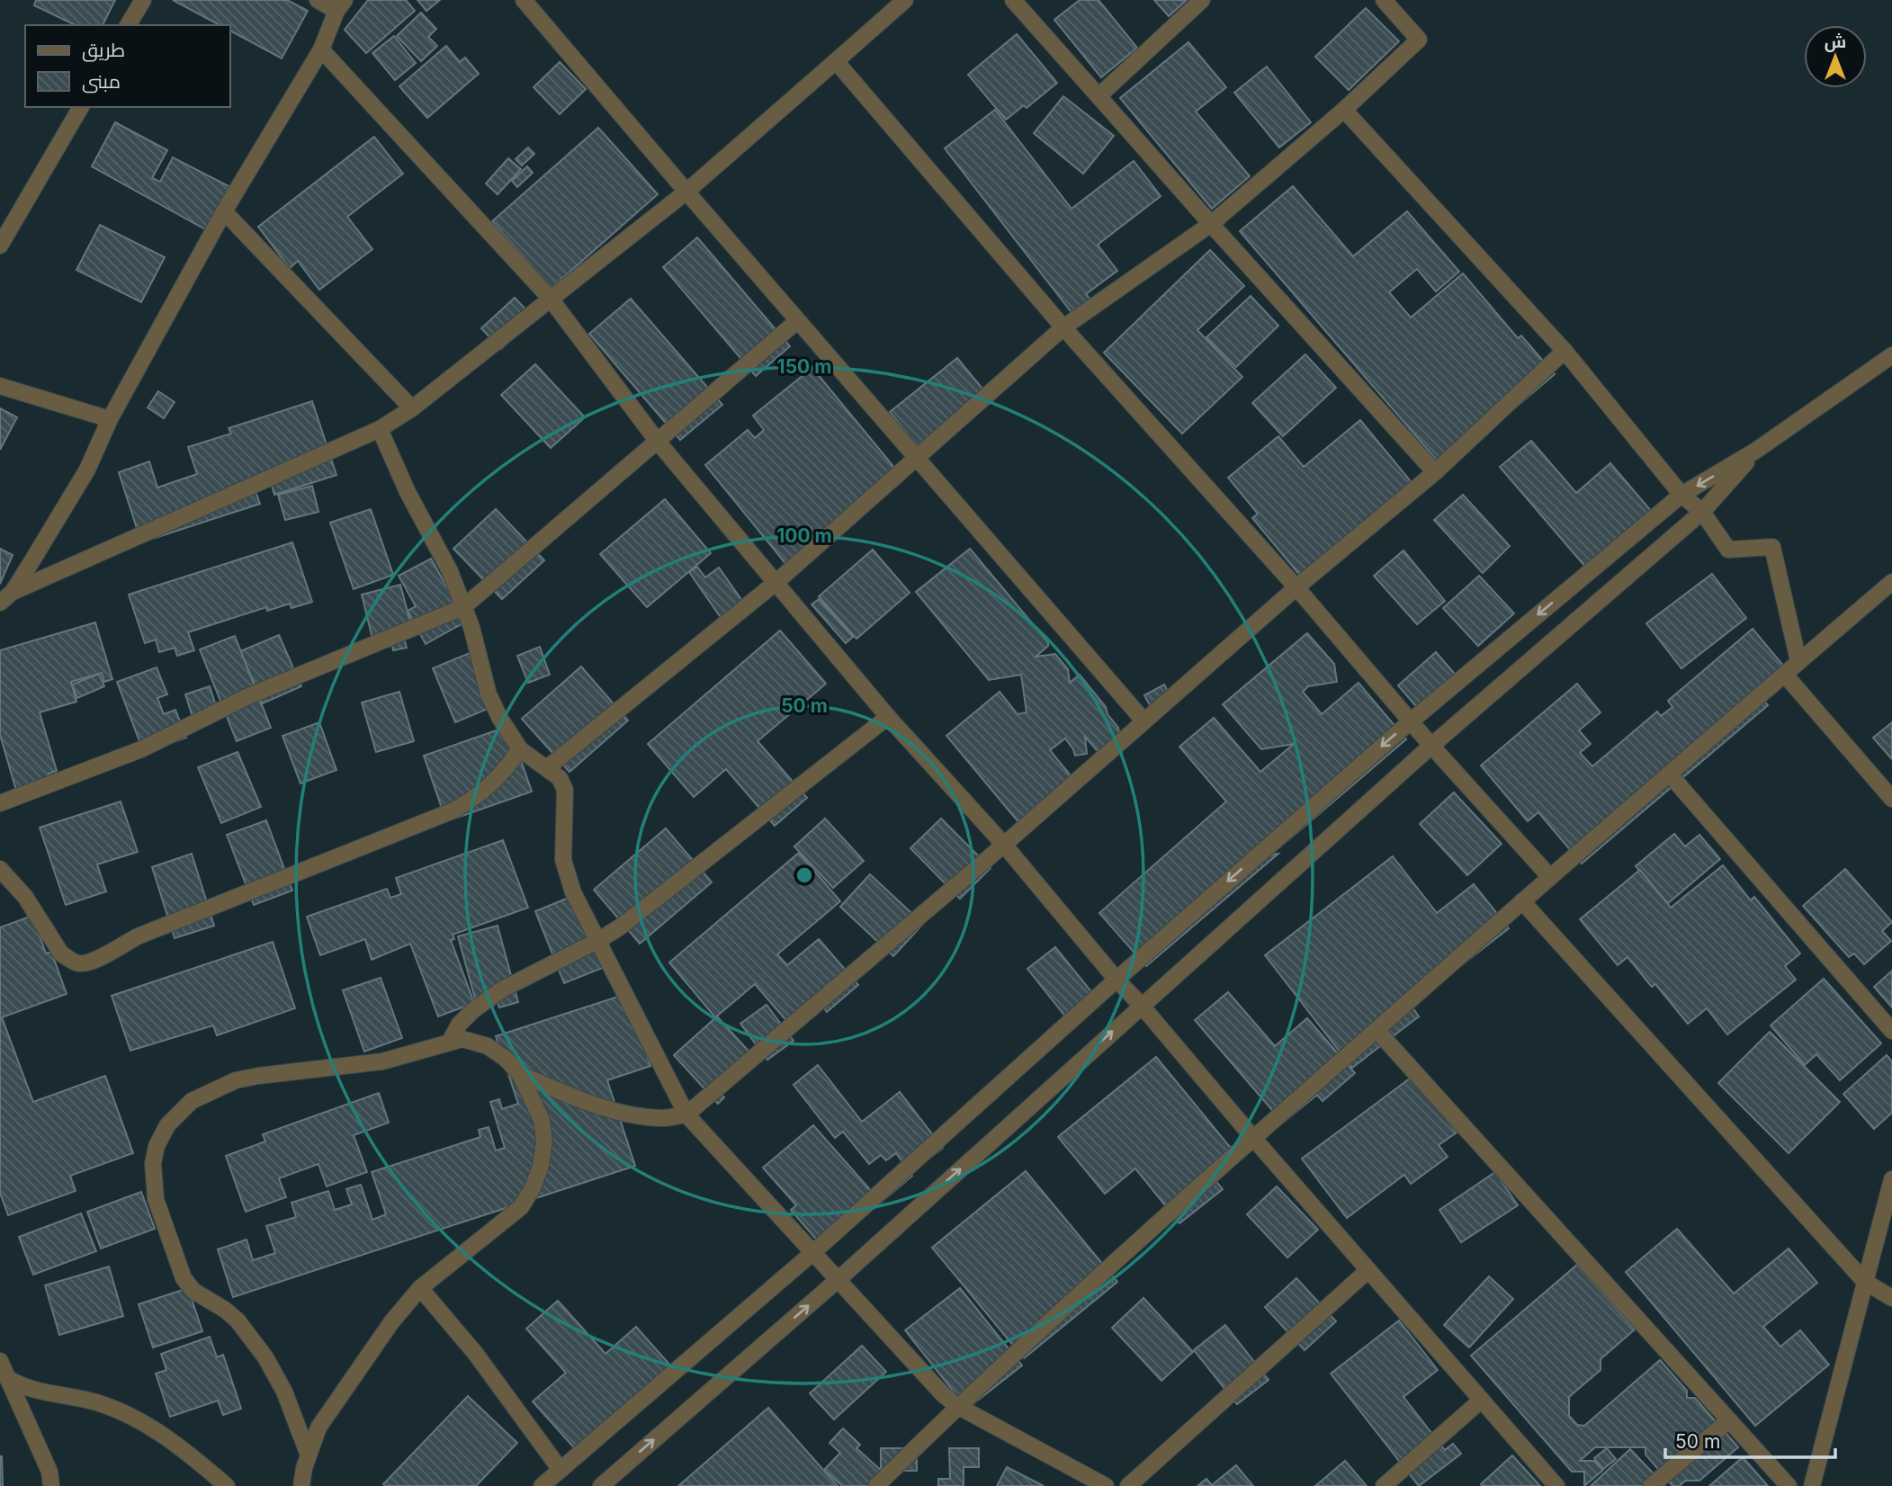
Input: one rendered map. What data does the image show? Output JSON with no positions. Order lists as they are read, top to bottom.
{
  "legend": ["طريق", "مبنى"],
  "scale_bar": "50 m",
  "north": "top",
  "rings": ["150 m", "100 m", "50 m"]
}
